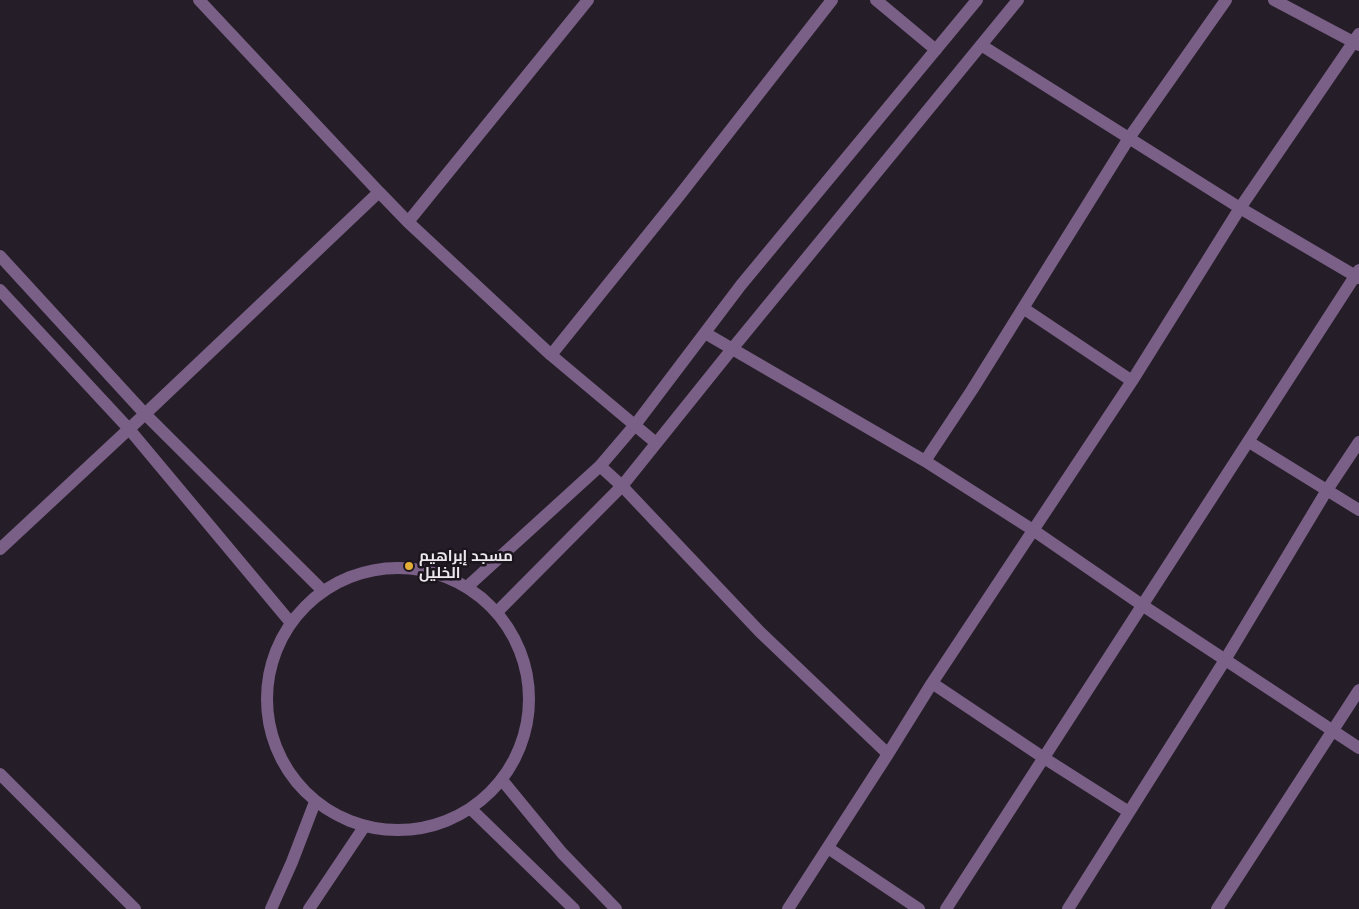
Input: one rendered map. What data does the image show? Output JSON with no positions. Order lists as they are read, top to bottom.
{
  "places": ["مسجد إبراهيم الخليل"]
}
